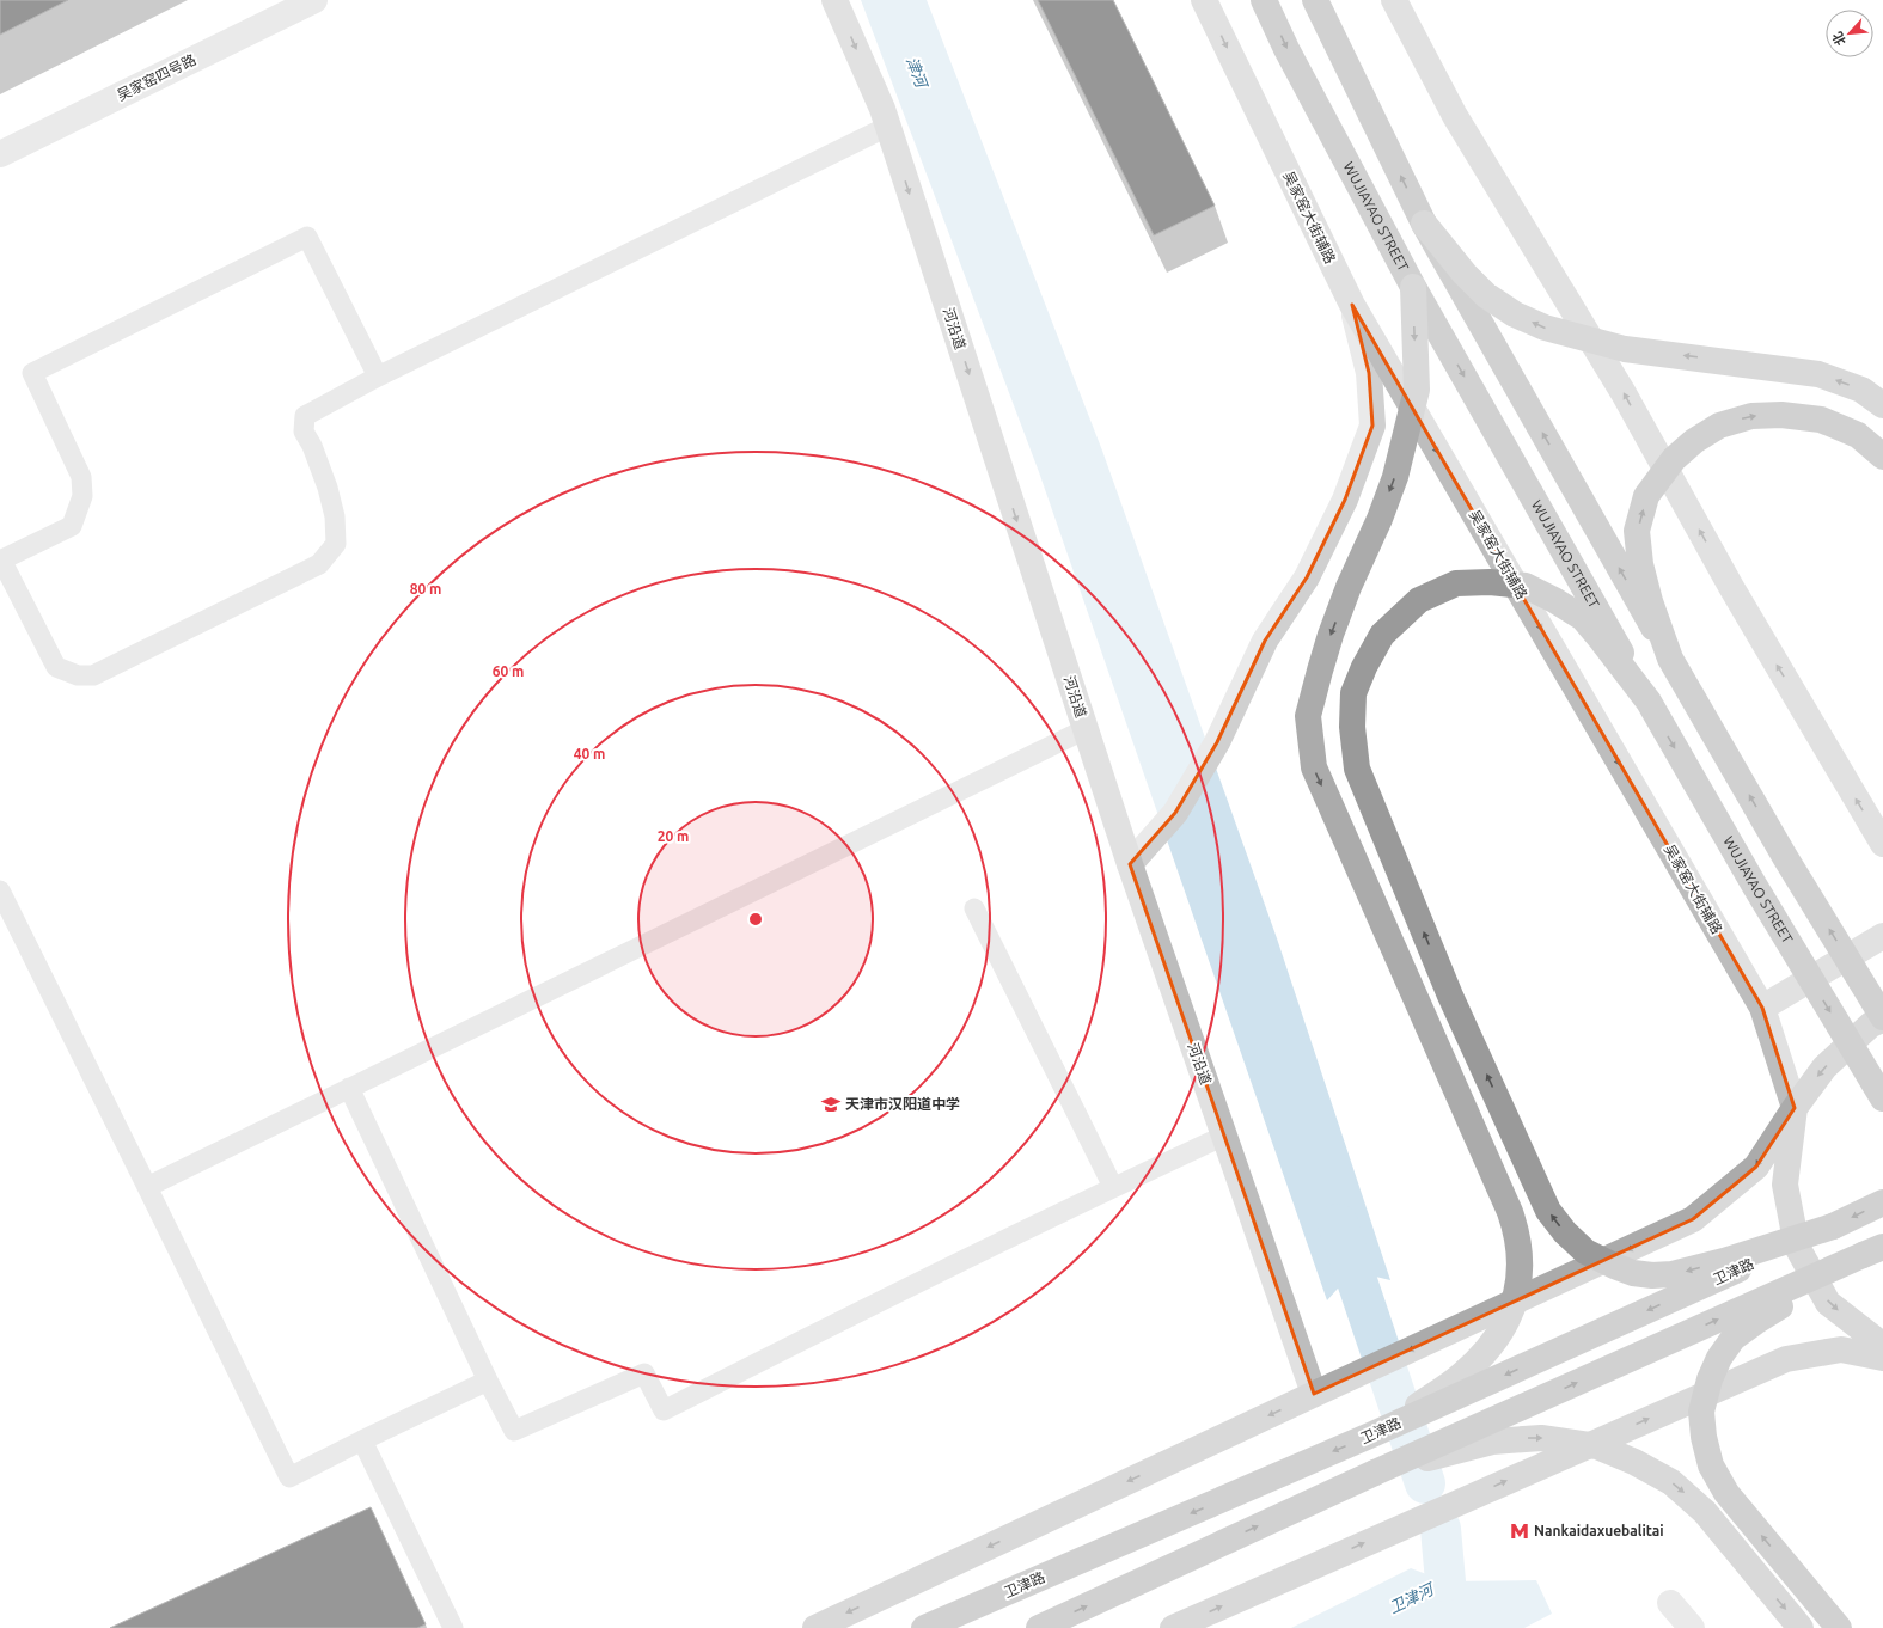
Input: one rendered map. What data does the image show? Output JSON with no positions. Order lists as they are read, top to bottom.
{
  "streets": {
    "highway": ["WUJIAYAO STREET", "卫津路"],
    "street": ["吴家窑四号路", "吴家窑大街辅路", "河沿道"]
  },
  "one_way": ["河沿道"],
  "water": ["津河", "卫津河"],
  "places": {
    "school or university": ["天津市汉阳道中学"],
    "metro station": ["Nankaidaxuebalitai"]
  },
  "north": "bottom left",
  "rings": [
    "80 m",
    "60 m",
    "40 m",
    "20 m"
  ]
}
